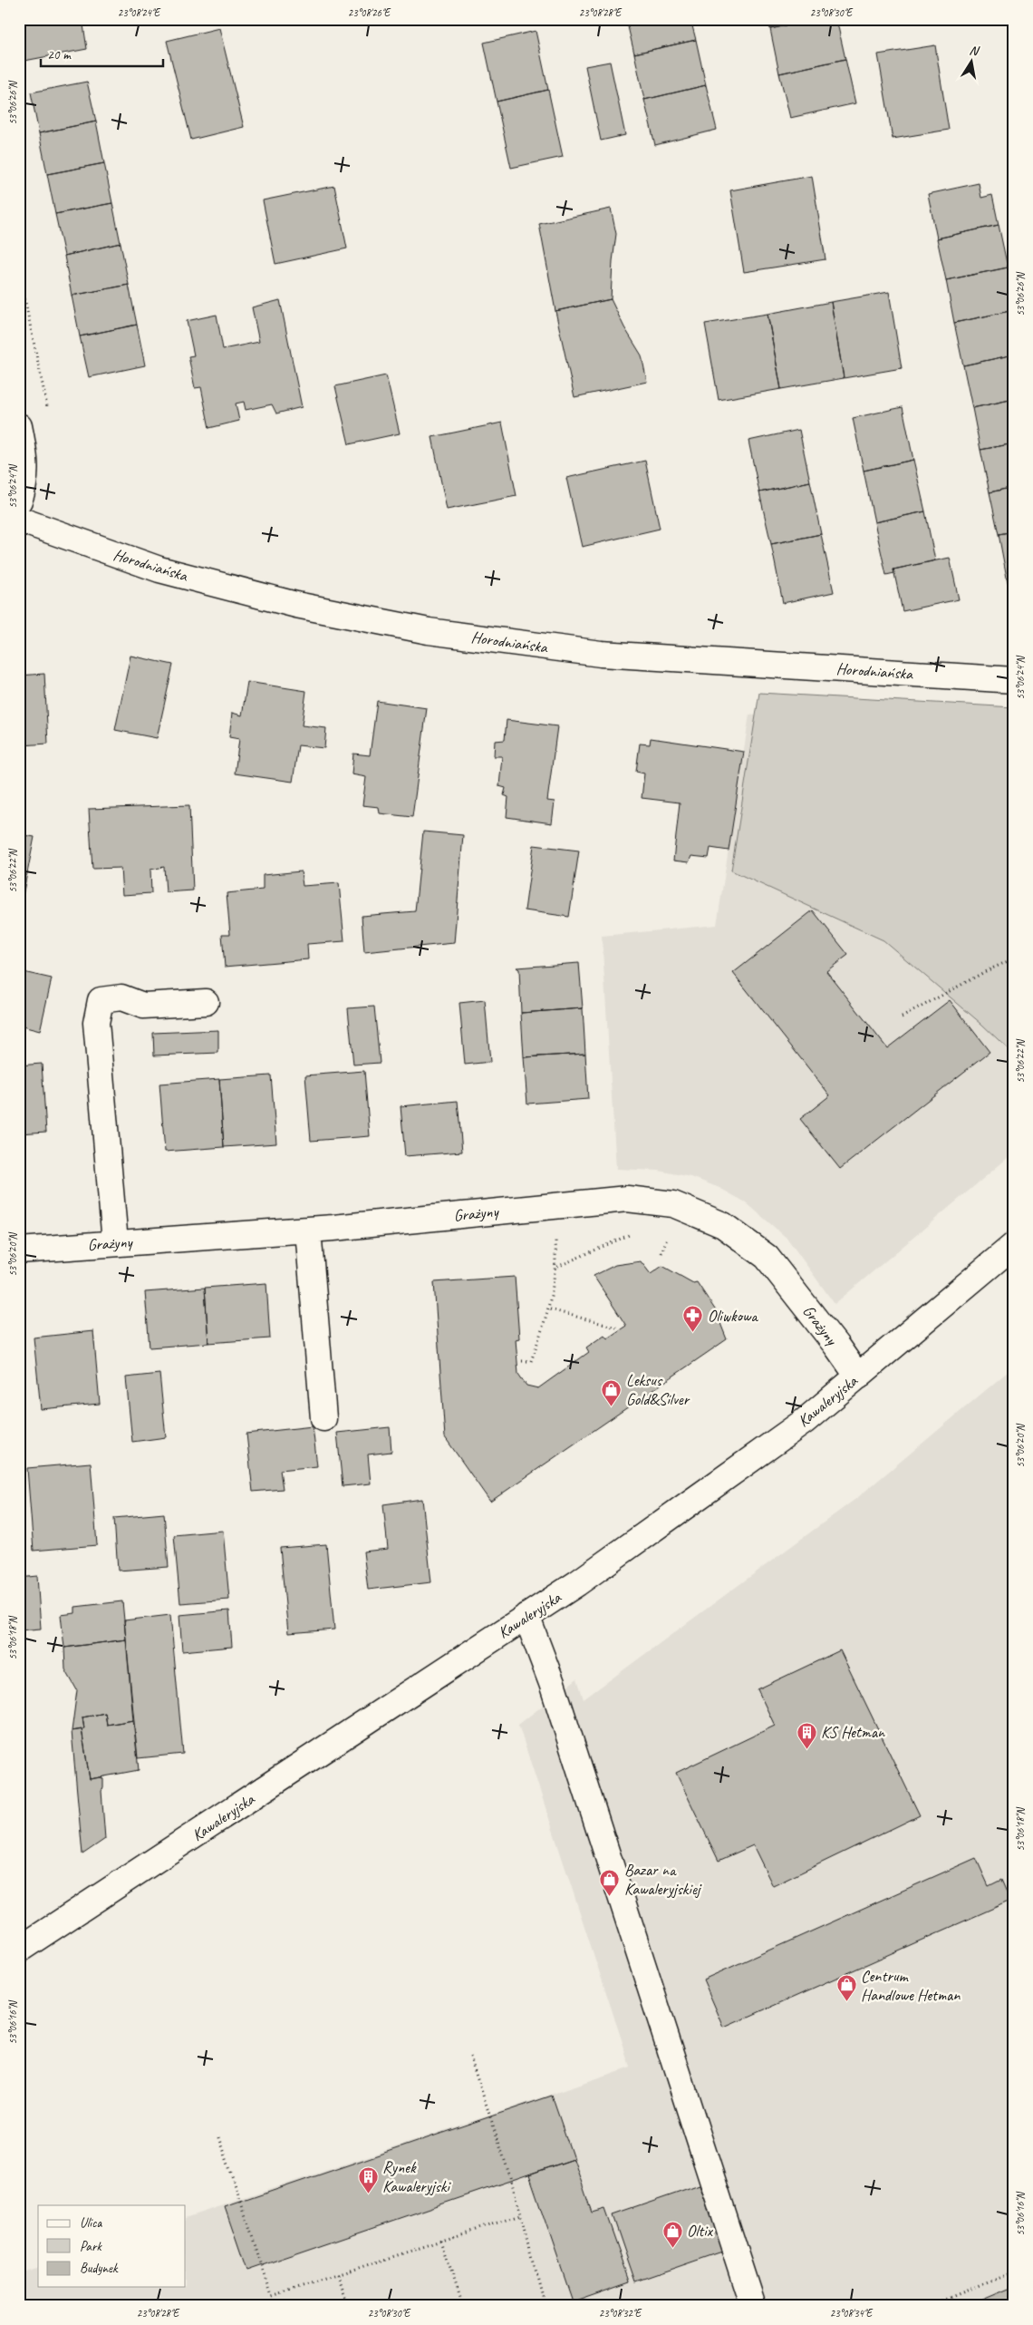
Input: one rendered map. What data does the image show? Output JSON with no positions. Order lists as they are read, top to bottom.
{
  "streets": {
    "street": ["Horodniańska", "Grażyny", "Kawaleryjska"]
  },
  "crossings": [
    ["Grażyny", "Kawaleryjska"]
  ],
  "places": {
    "pharmacy": ["Oliwkowa"],
    "shop": [
      "Leksus Gold&Silver",
      "Bazar na Kawaleryjskiej",
      "Centrum Handlowe Hetman",
      "Oltix"
    ],
    "building": ["KS Hetman", "Rynek Kawaleryjski"]
  },
  "legend": ["Ulica", "Park", "Budynek"],
  "scale_bar": "20 m",
  "north": "top",
  "coordinates": [
    "23°08'24\"E",
    "23°08'26\"E",
    "23°08'28\"E",
    "23°08'30\"E",
    "53°06'26\"N",
    "53°06'24\"N",
    "53°06'22\"N",
    "53°06'20\"N",
    "53°06'18\"N",
    "53°06'16\"N",
    "23°08'32\"E",
    "23°08'34\"E"
  ]
}
